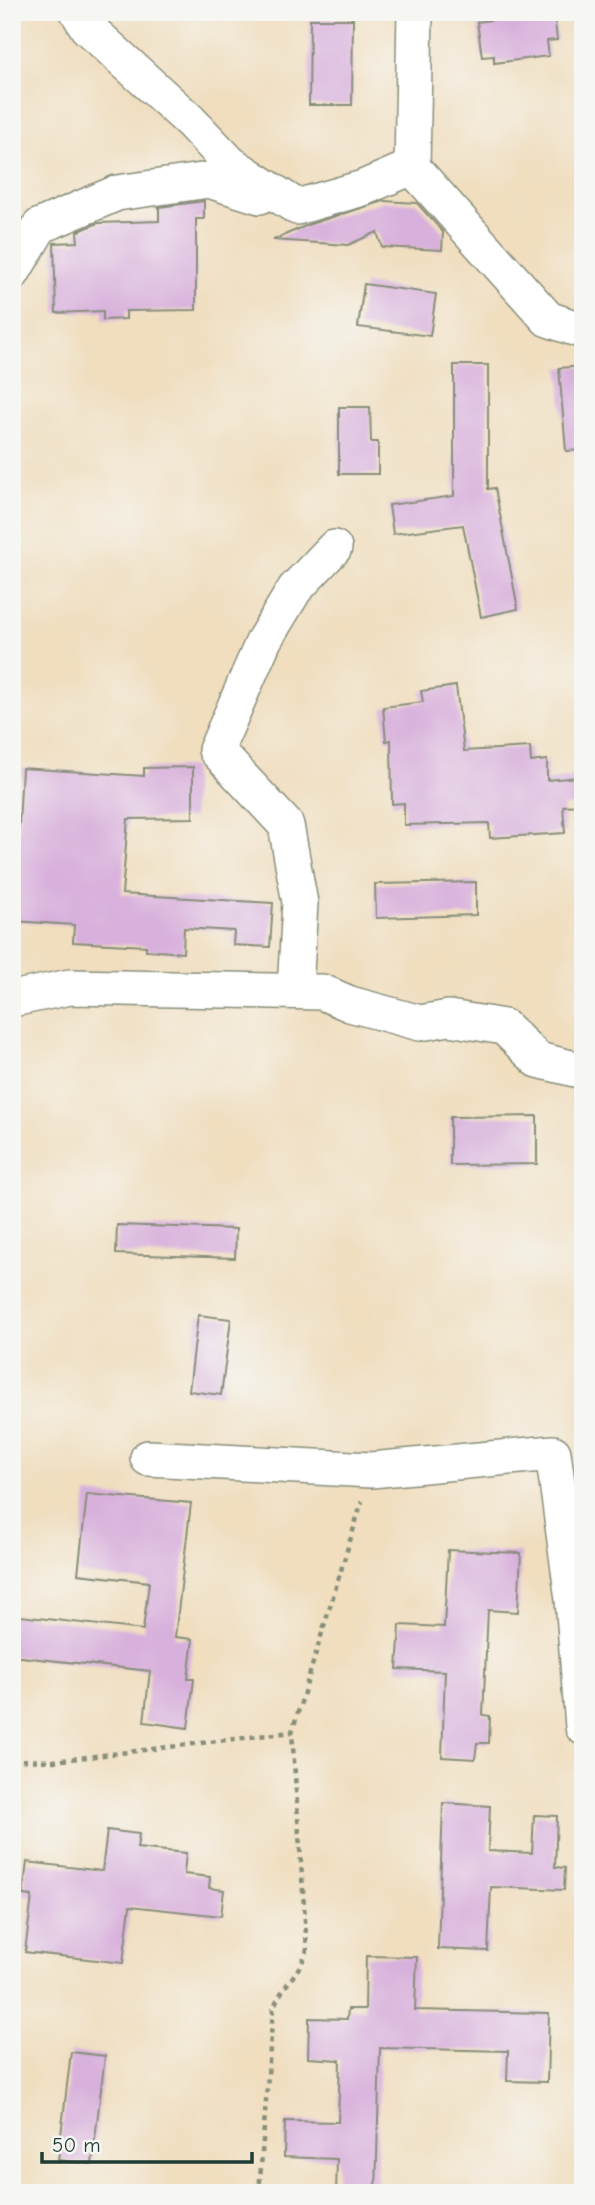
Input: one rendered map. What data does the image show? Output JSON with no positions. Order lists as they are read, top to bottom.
{
  "scale_bar": "50 m"
}
